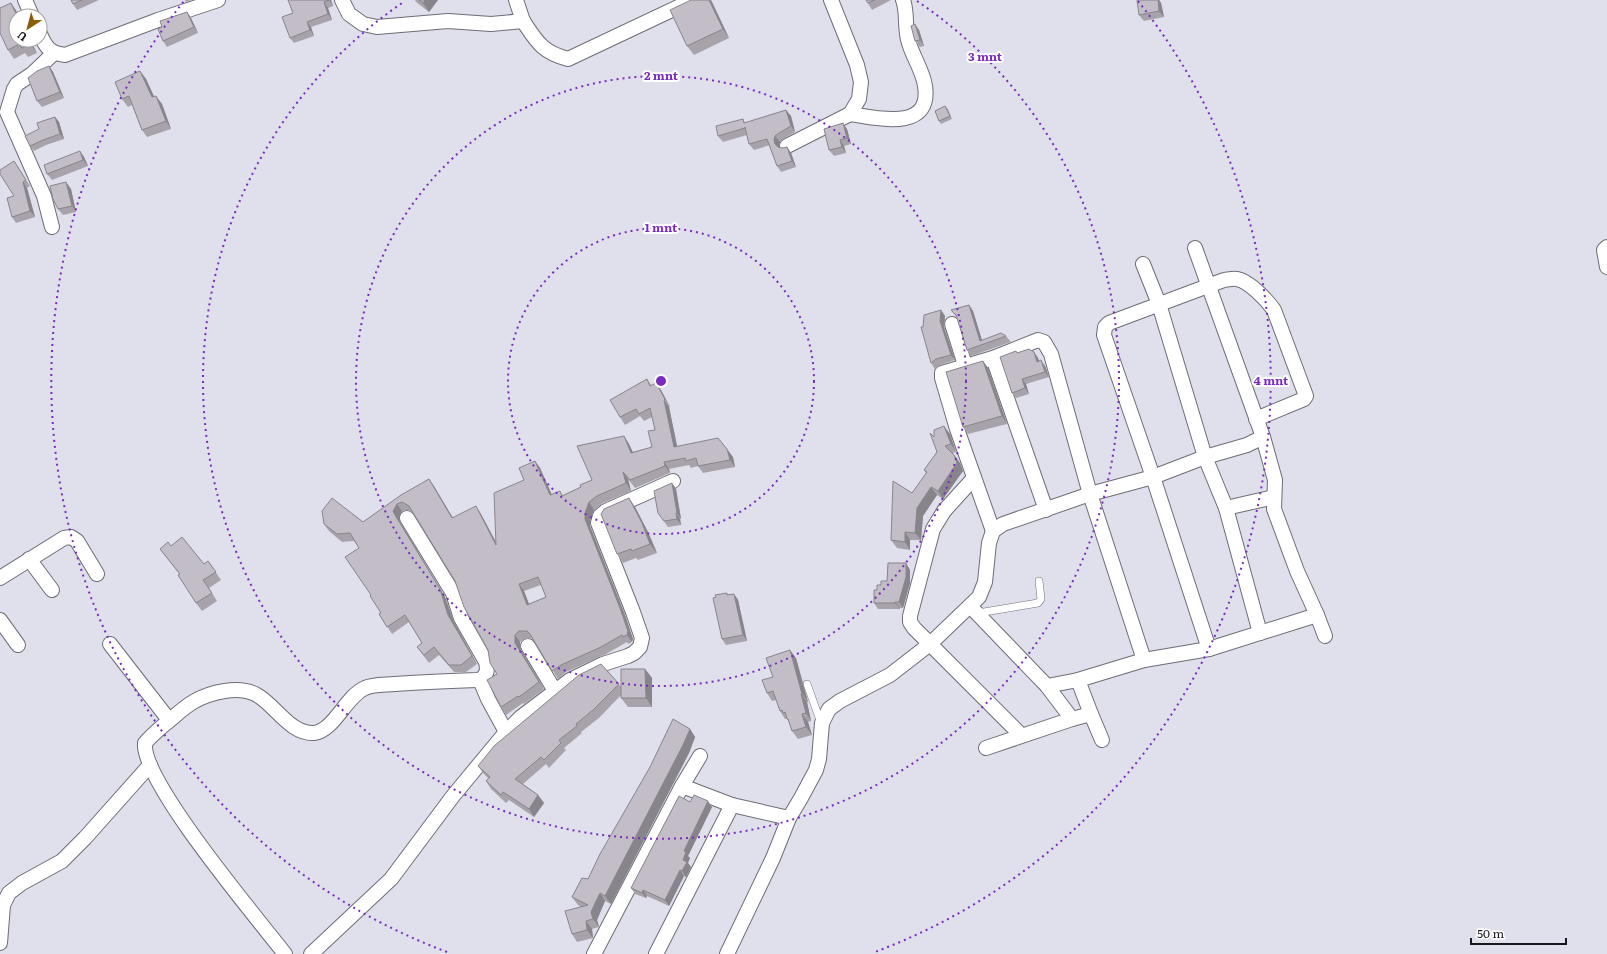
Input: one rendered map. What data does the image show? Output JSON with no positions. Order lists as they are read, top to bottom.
{
  "scale_bar": "50 m",
  "north": "bottom left",
  "rings": [
    "3 mnt",
    "2 mnt",
    "1 mnt",
    "4 mnt"
  ]
}
